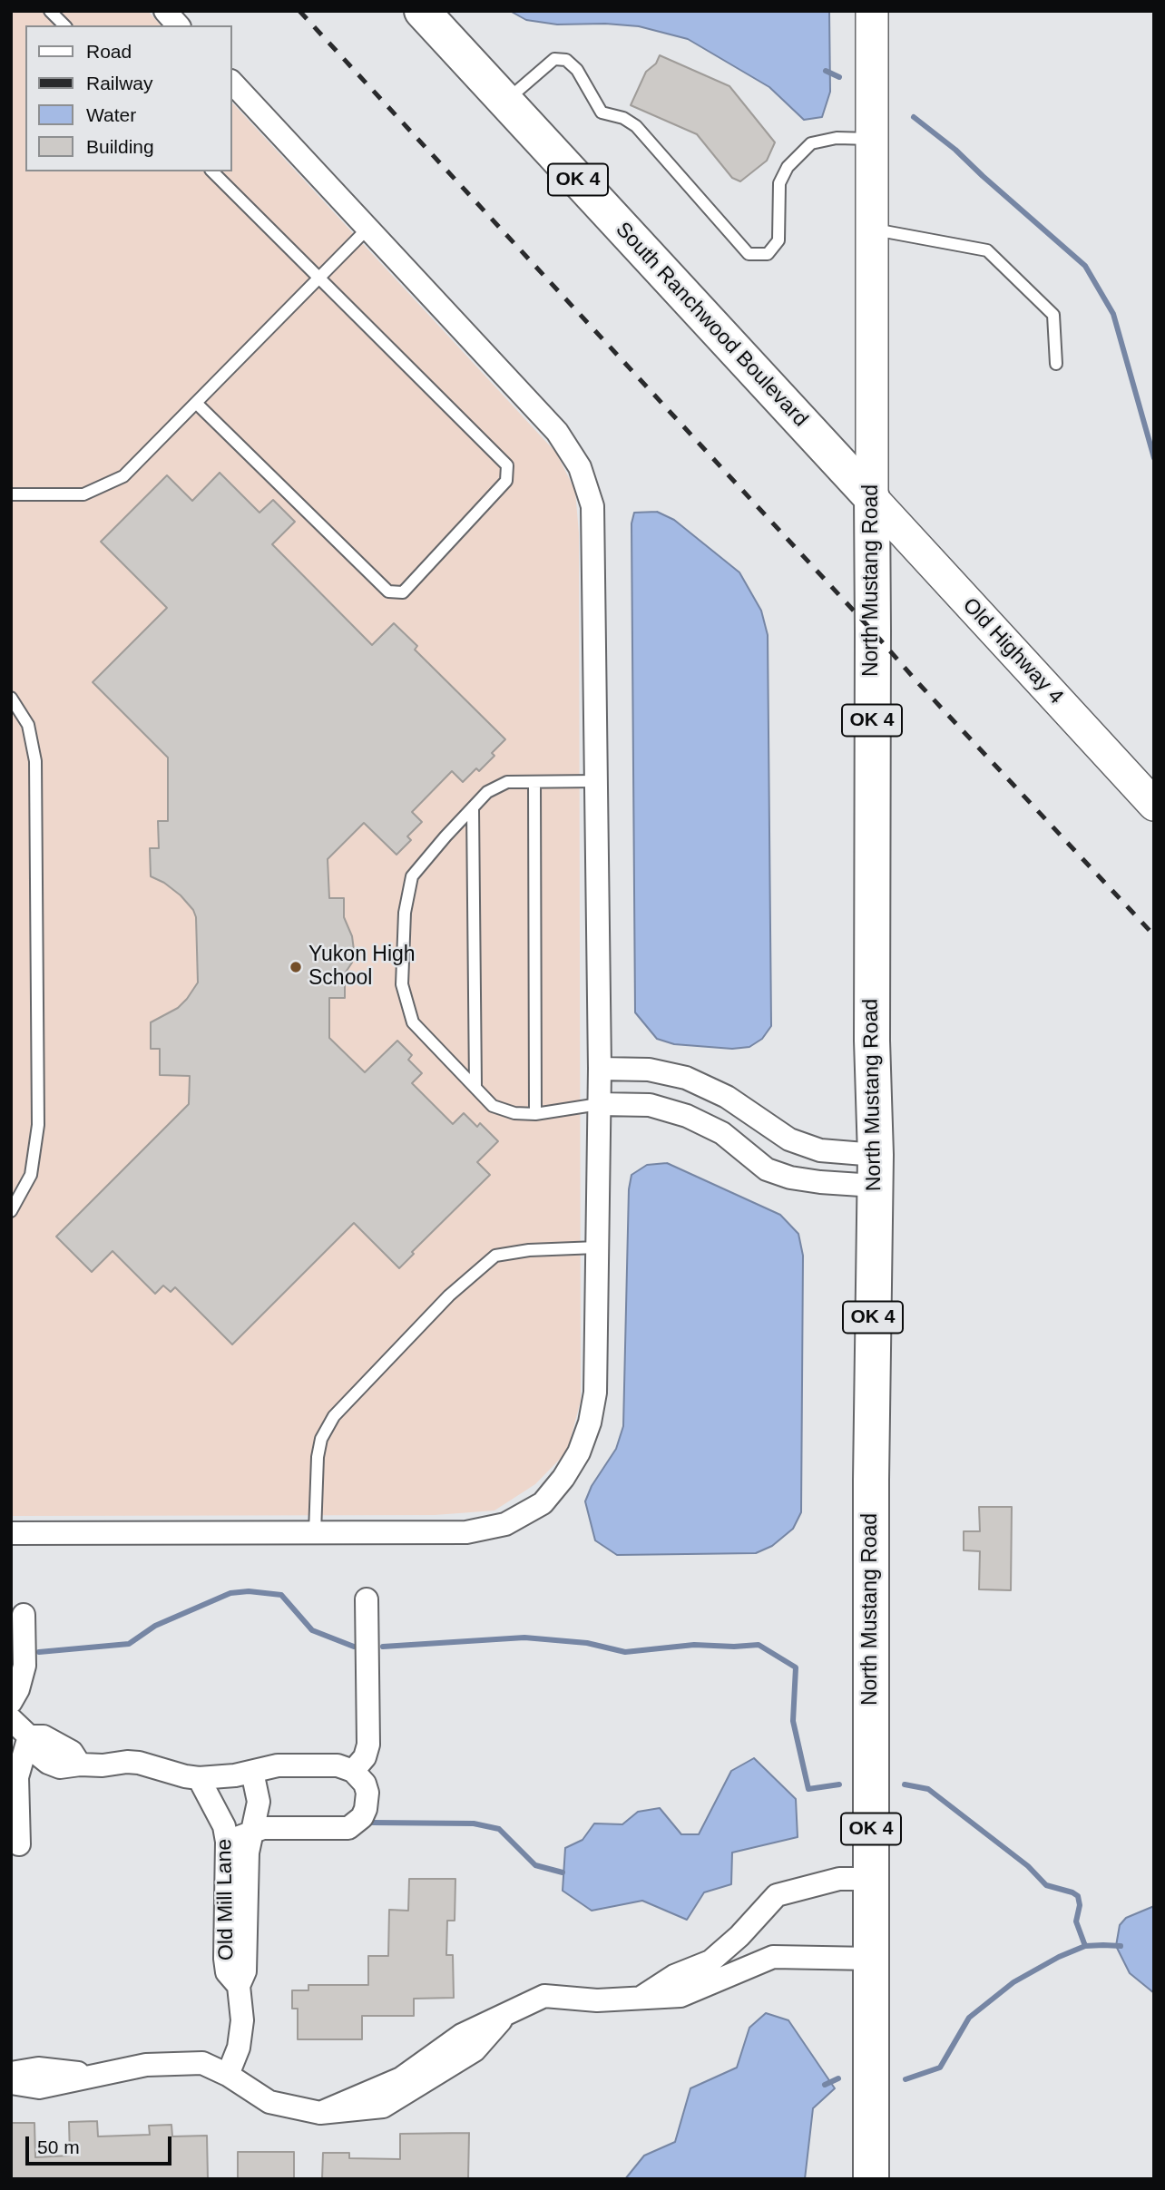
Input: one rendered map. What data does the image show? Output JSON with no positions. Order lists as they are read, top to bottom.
{
  "streets": {
    "main road": [
      "OK 4",
      "South Ranchwood Boulevard",
      "North Mustang Road",
      "Old Highway 4"
    ],
    "street": ["Old Mill Lane"]
  },
  "crossings": [
    ["South Ranchwood Boulevard", "North Mustang Road"],
    ["South Ranchwood Boulevard", "Old Highway 4"],
    ["North Mustang Road", "Old Highway 4"]
  ],
  "places": ["Yukon High School"],
  "legend": [
    "Road",
    "Railway",
    "Water",
    "Building"
  ],
  "scale_bar": "50 m"
}
